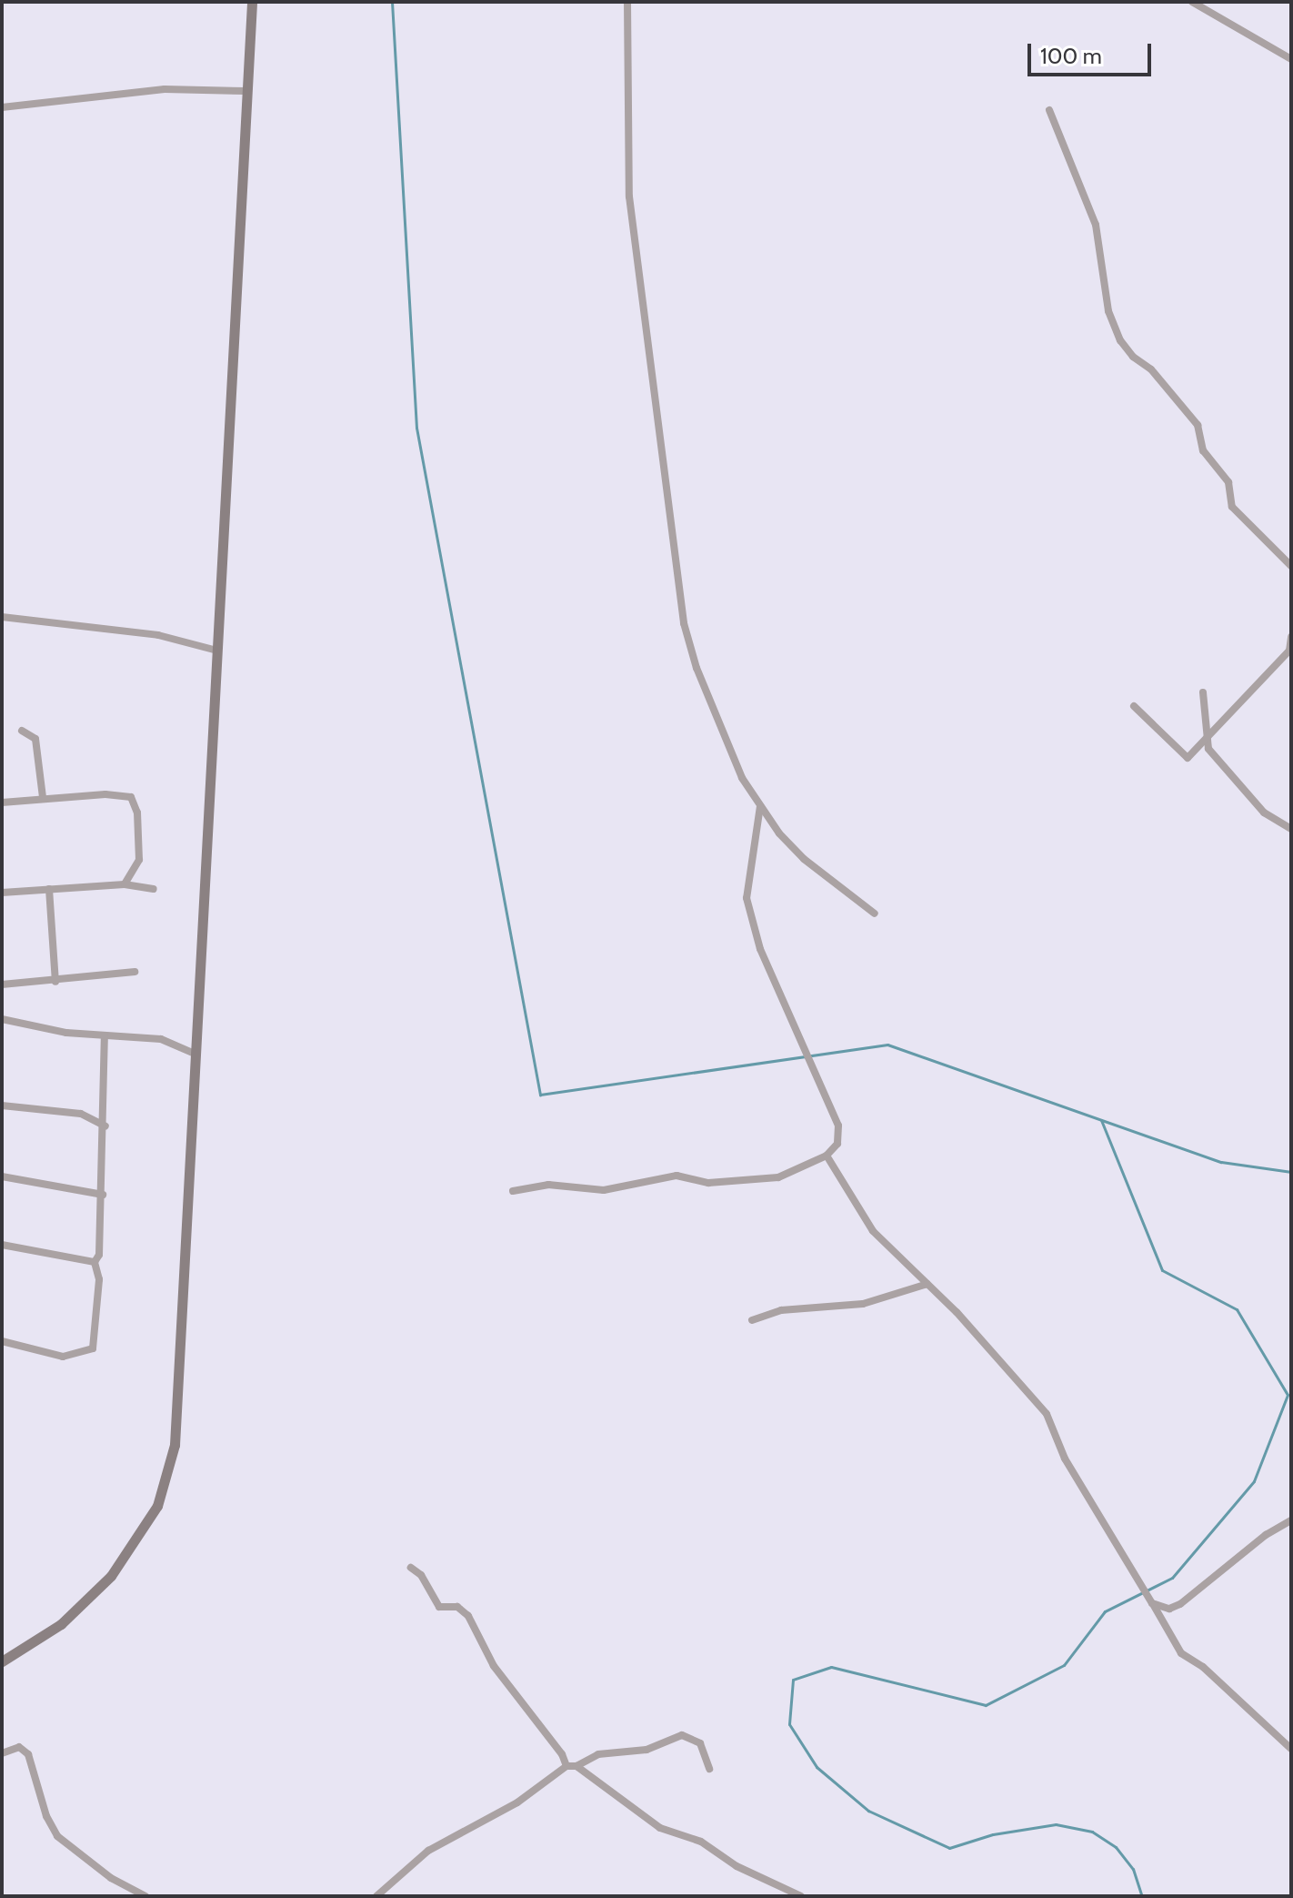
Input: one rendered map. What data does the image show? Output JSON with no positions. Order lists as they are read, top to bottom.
{
  "scale_bar": "100 m"
}
